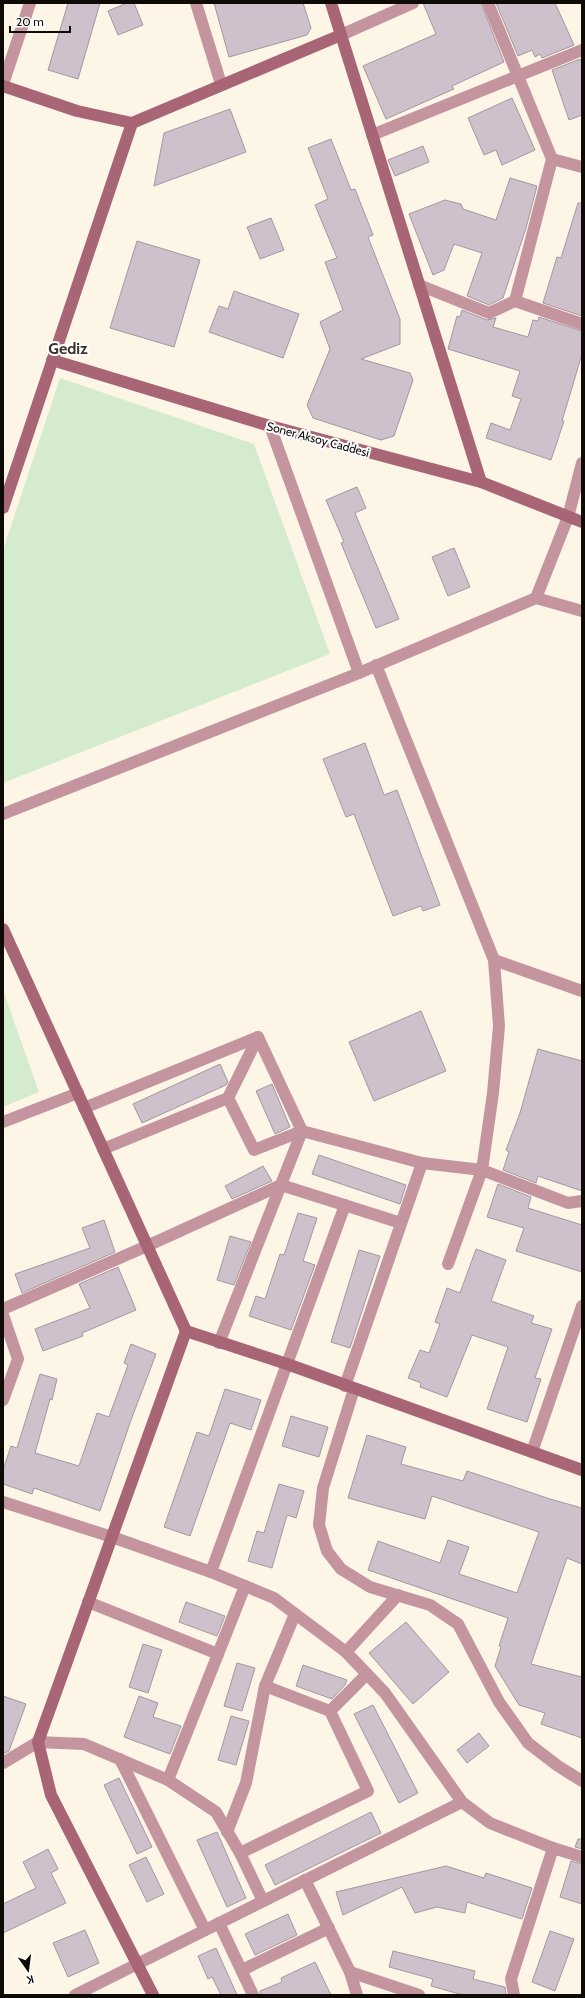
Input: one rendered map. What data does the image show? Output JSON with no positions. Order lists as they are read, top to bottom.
{
  "streets": {
    "street": ["Soner Aksoy Caddesi"]
  },
  "districts": ["Gediz"],
  "scale_bar": "20 m",
  "north": "bottom"
}
